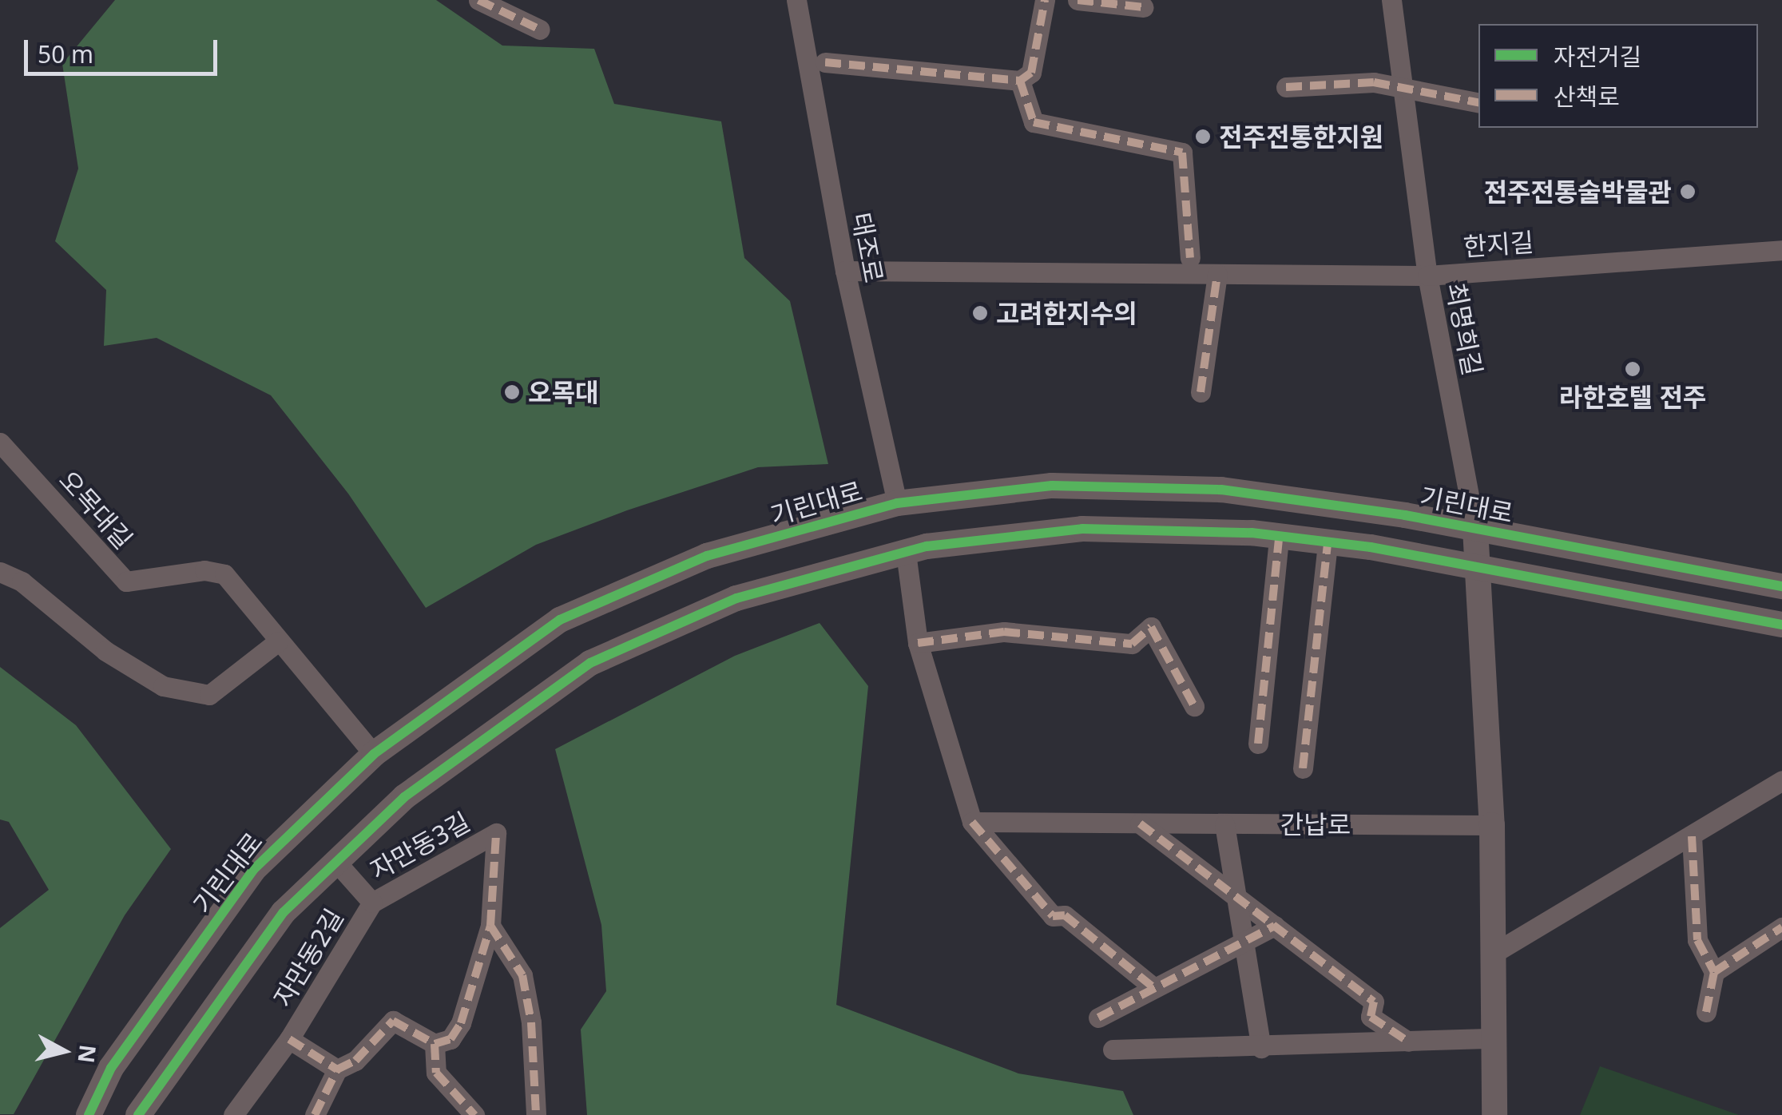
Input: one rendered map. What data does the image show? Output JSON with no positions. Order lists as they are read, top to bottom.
{
  "streets": {
    "street": [
      "한지길",
      "태조로",
      "최명희길",
      "기린대로",
      "오목대길",
      "간납로",
      "자만동3길",
      "자만동2길"
    ]
  },
  "crossings": [
    ["한지길", "태조로"],
    ["한지길", "최명희길"],
    ["태조로", "기린대로"],
    ["최명희길", "기린대로"],
    ["기린대로", "오목대길"],
    ["자만동3길", "자만동2길"]
  ],
  "places": [
    "전주전통한지원",
    "전주전통술박물관",
    "고려한지수의",
    "라한호텔 전주",
    "오목대"
  ],
  "legend": ["자전거길", "산책로"],
  "scale_bar": "50 m",
  "north": "right"
}
